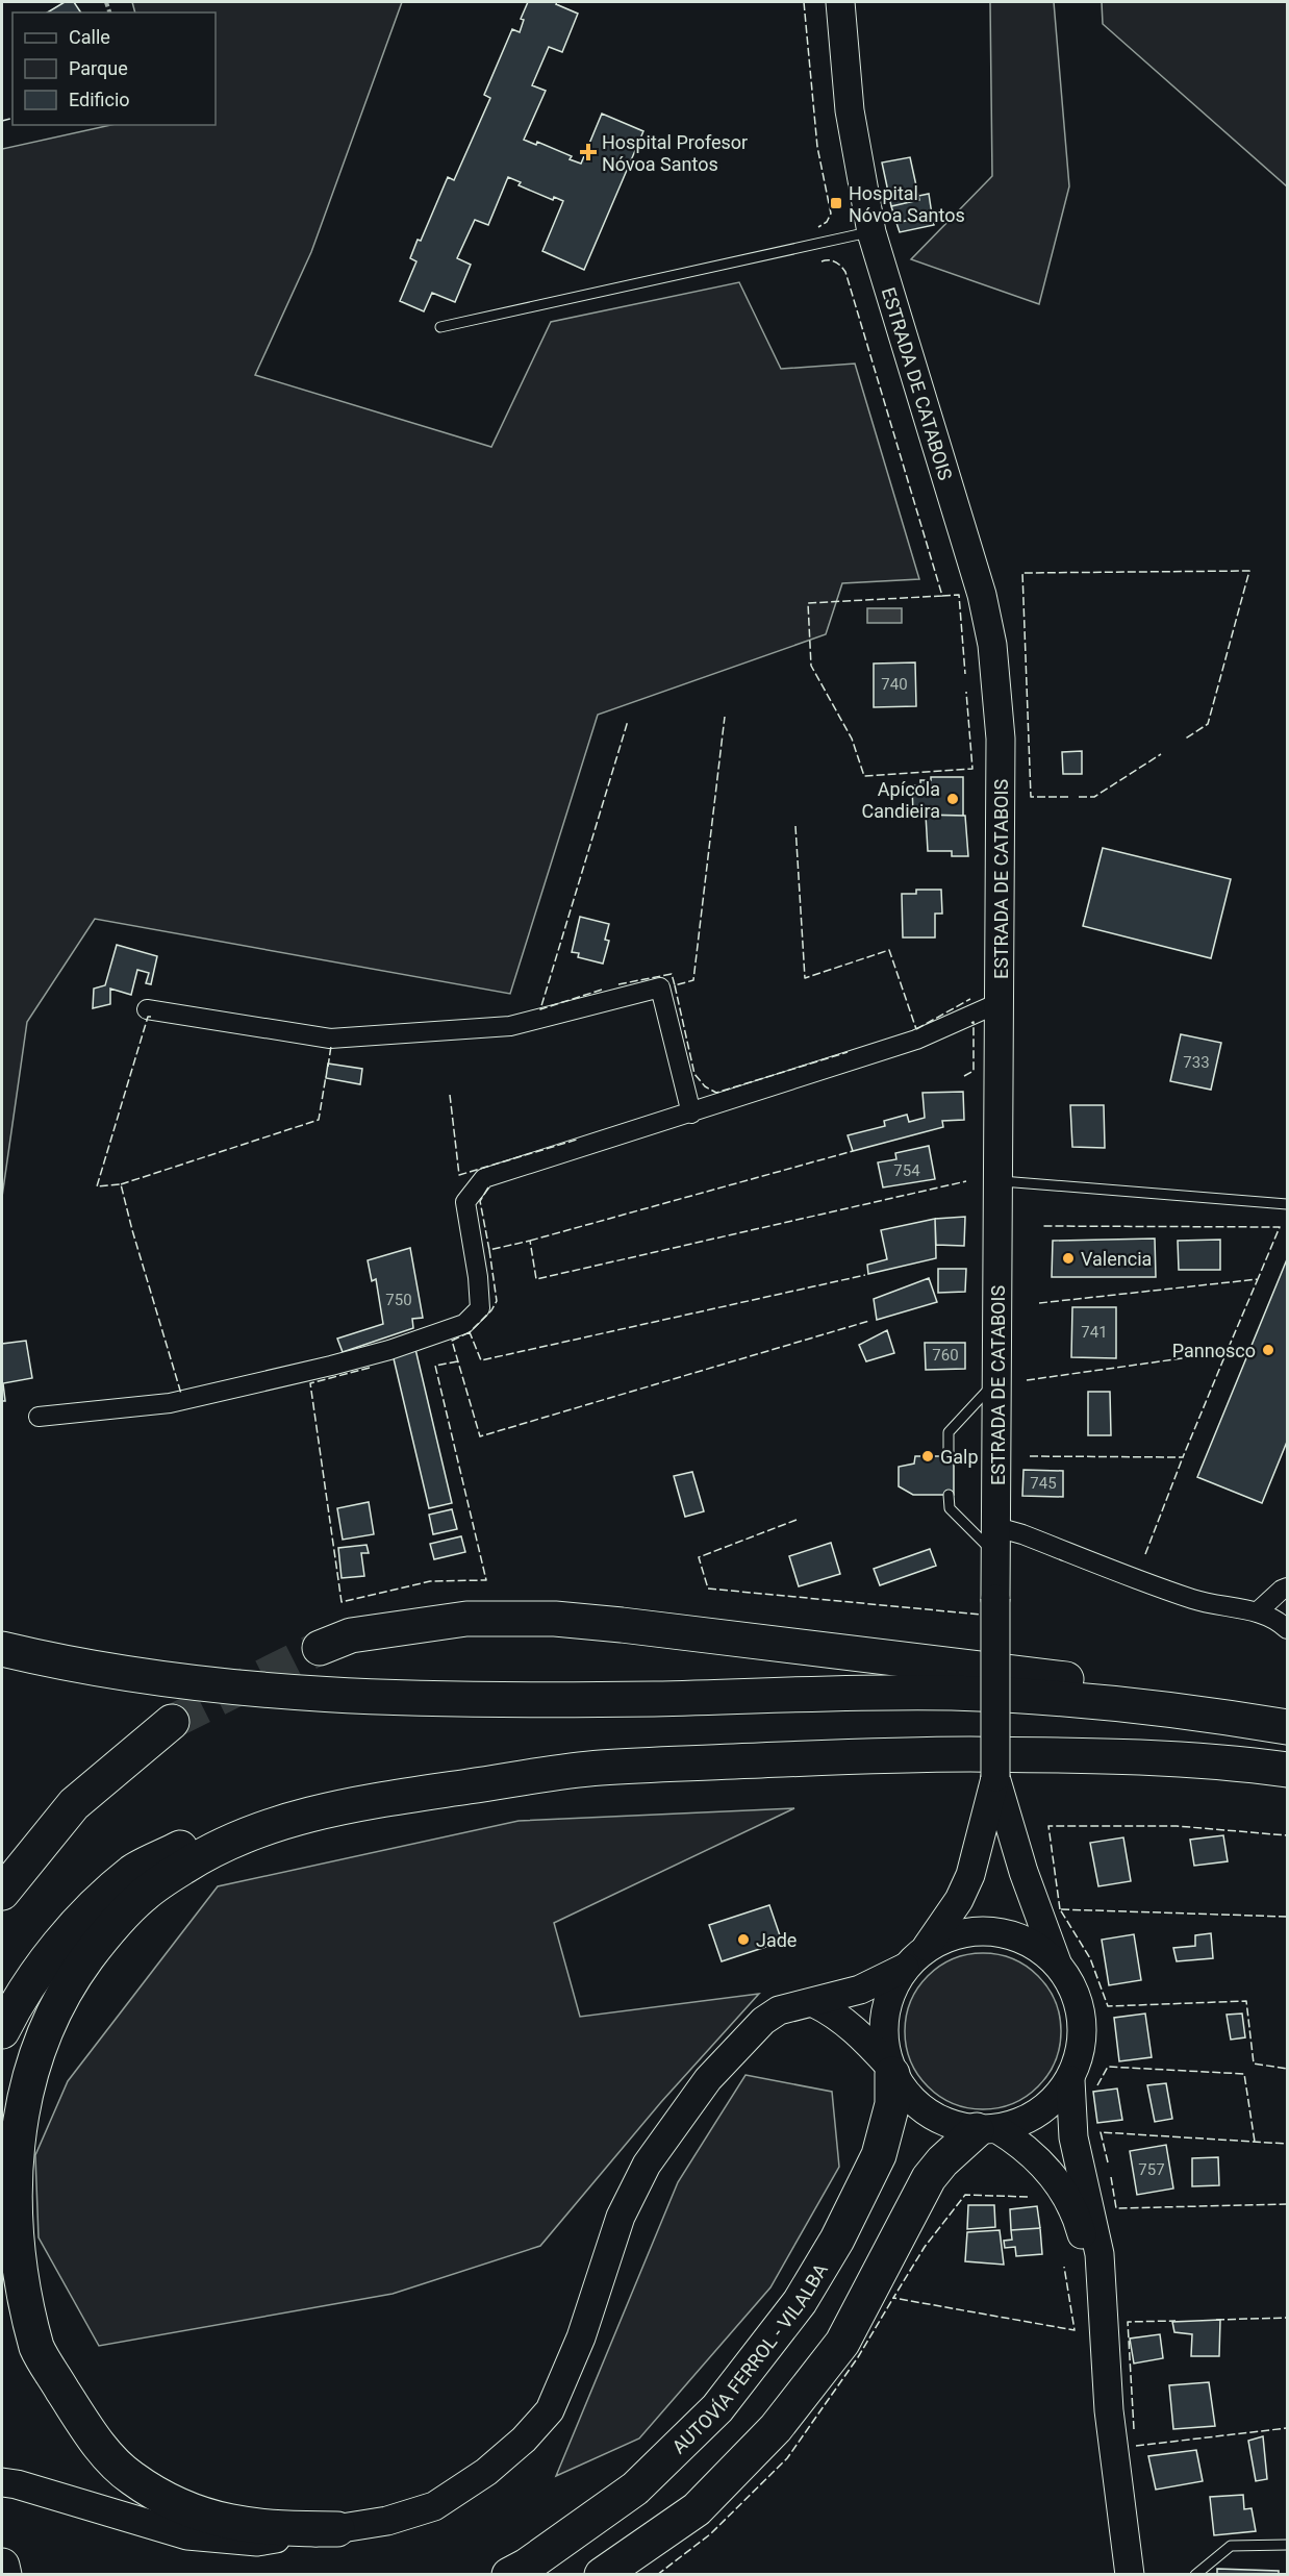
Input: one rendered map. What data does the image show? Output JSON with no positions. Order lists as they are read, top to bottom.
{
  "streets": {
    "highway": ["AUTOVÍA FERROL - VILALBA"],
    "main road": ["ESTRADA DE CATABOIS"]
  },
  "places": {
    "health": ["Hospital Profesor Nóvoa Santos"],
    "transit": ["Hospital Nóvoa Santos"],
    "other": [
      "Apícola Candieira",
      "Valencia",
      "Pannosco",
      "Galp",
      "Jade"
    ]
  },
  "house_numbers": [
    "740",
    "733",
    "754",
    "750",
    "741",
    "760",
    "745",
    "757"
  ],
  "legend": ["Calle", "Parque", "Edificio"]
}
